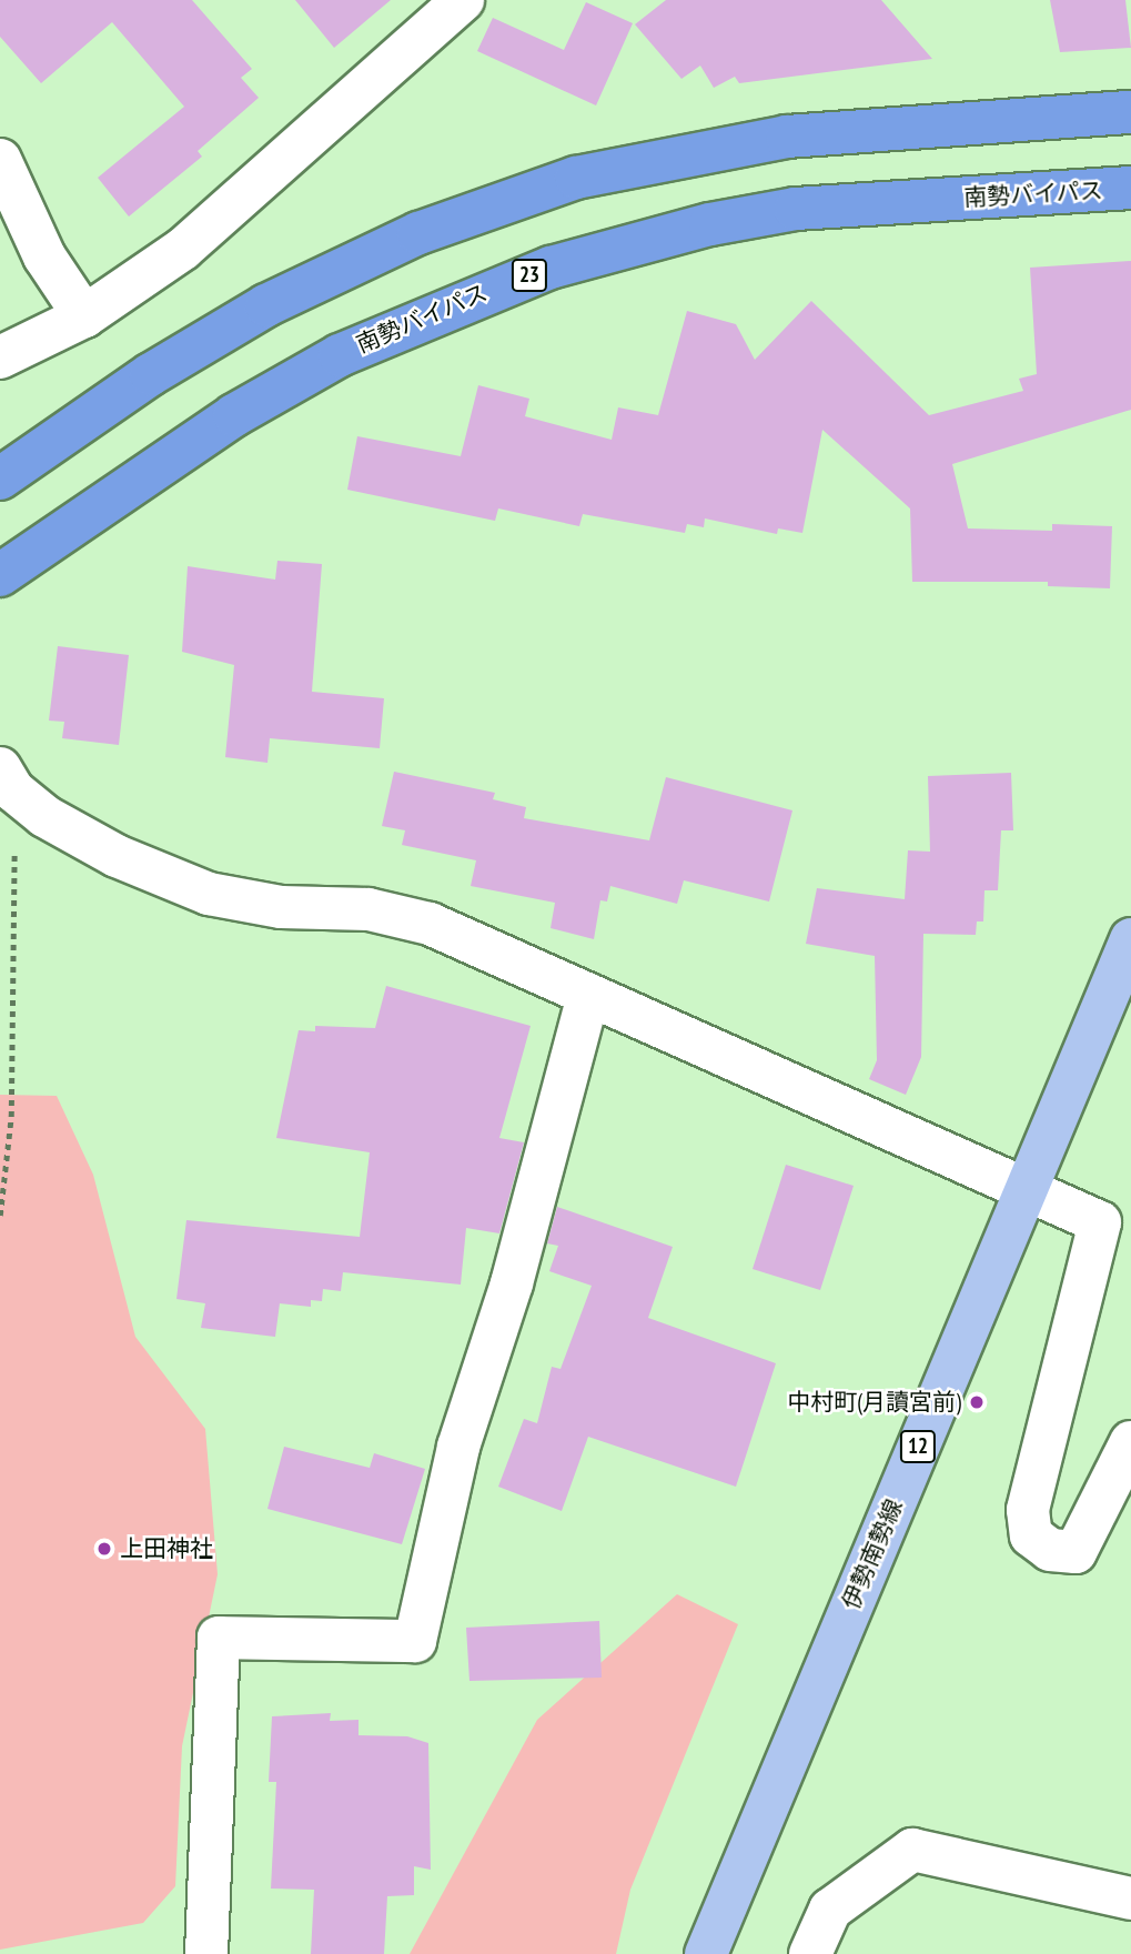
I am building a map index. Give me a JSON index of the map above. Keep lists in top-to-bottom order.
{
  "streets": {
    "highway": ["南勢バイパス", "23"],
    "main road": ["12", "伊勢南勢線"]
  },
  "places": ["中村町(月讀宮前)", "上田神社"]
}
